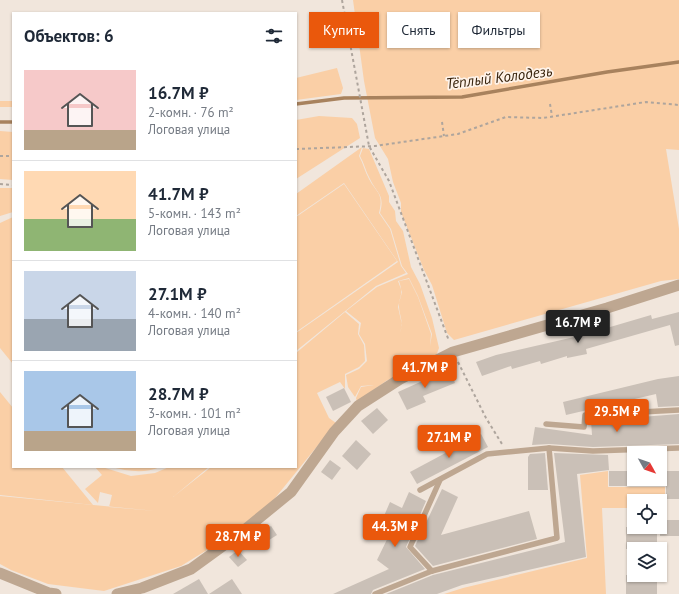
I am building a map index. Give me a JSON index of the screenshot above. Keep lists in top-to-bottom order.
{
  "water": ["Тёплый Колодезь"],
  "north": "bottom right",
  "page": {
    "chip": ["Купить", "Снять", "Фильтры"],
    "heading": "Объектов: 6",
    "list": [
      {
        "name": "16.7M ₽",
        "note": "2-комн. · 76 m² · Логовая улица"
      },
      {
        "name": "41.7M ₽",
        "note": "5-комн. · 143 m² · Логовая улица"
      },
      {
        "name": "27.1M ₽",
        "note": "4-комн. · 140 m² · Логовая улица"
      },
      {
        "name": "28.7M ₽",
        "note": "3-комн. · 101 m² · Логовая улица"
      }
    ],
    "price": [
      "16.7M ₽",
      "41.7M ₽",
      "29.5M ₽",
      "27.1M ₽",
      "44.3M ₽",
      "28.7M ₽"
    ]
  }
}
